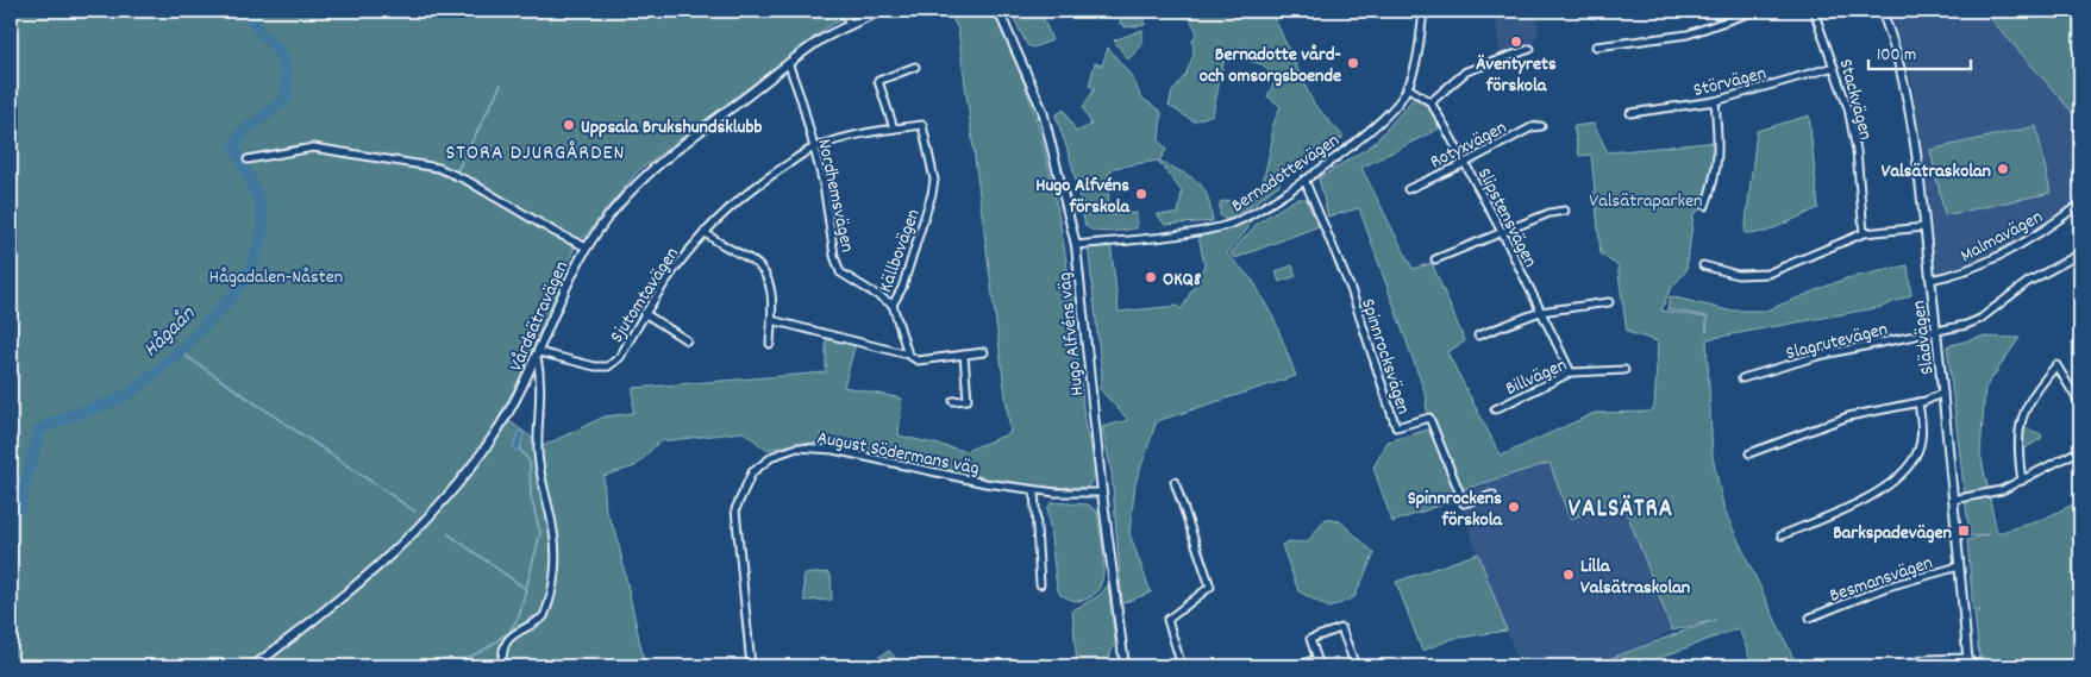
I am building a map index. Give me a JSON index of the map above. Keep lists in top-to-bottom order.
{
  "streets": {
    "street": [
      "Störvägen",
      "Stackvägen",
      "Rotyxvägen",
      "Bernadottevägen",
      "Nordhemsvägen",
      "Slipstensvägen",
      "Malmavägen",
      "Källbovägen",
      "Sjutomtavägen",
      "Vårdsätravägen",
      "Hugo Alfvéns väg",
      "Slädvägen",
      "Slagrutevägen",
      "Spinnrocksvägen",
      "Billvägen",
      "August Södermans väg",
      "Besmansvägen"
    ]
  },
  "crossings": [
    ["Störvägen", "Stackvägen"],
    ["Rotyxvägen", "Slipstensvägen"],
    ["Bernadottevägen", "Slipstensvägen"],
    ["Bernadottevägen", "Hugo Alfvéns väg"],
    ["Bernadottevägen", "Spinnrocksvägen"],
    ["Nordhemsvägen", "Källbovägen"],
    ["Nordhemsvägen", "Sjutomtavägen"],
    ["Nordhemsvägen", "Vårdsätravägen"],
    ["Slipstensvägen", "Billvägen"],
    ["Malmavägen", "Slädvägen"],
    ["Källbovägen", "Sjutomtavägen"],
    ["Sjutomtavägen", "Vårdsätravägen"],
    ["Hugo Alfvéns väg", "August Södermans väg"],
    ["Slädvägen", "Slagrutevägen"],
    ["Slädvägen", "Besmansvägen"]
  ],
  "districts": ["STORA DJURGÅRDEN", "VALSÄTRA"],
  "water": ["Hågaån"],
  "parks": ["Valsätraparken", "Hågadalen-Nåsten"],
  "places": {
    "other": [
      "Äventyrets förskola",
      "Bernadotte vård- och omsorgsboende",
      "Uppsala Brukshundsklubb",
      "Valsätraskolan",
      "Hugo Alfvéns förskola",
      "OKQ8",
      "Spinnrockens förskola",
      "Lilla Valsätraskolan"
    ],
    "transit": ["Barkspadevägen"]
  },
  "scale_bar": "100 m"
}
